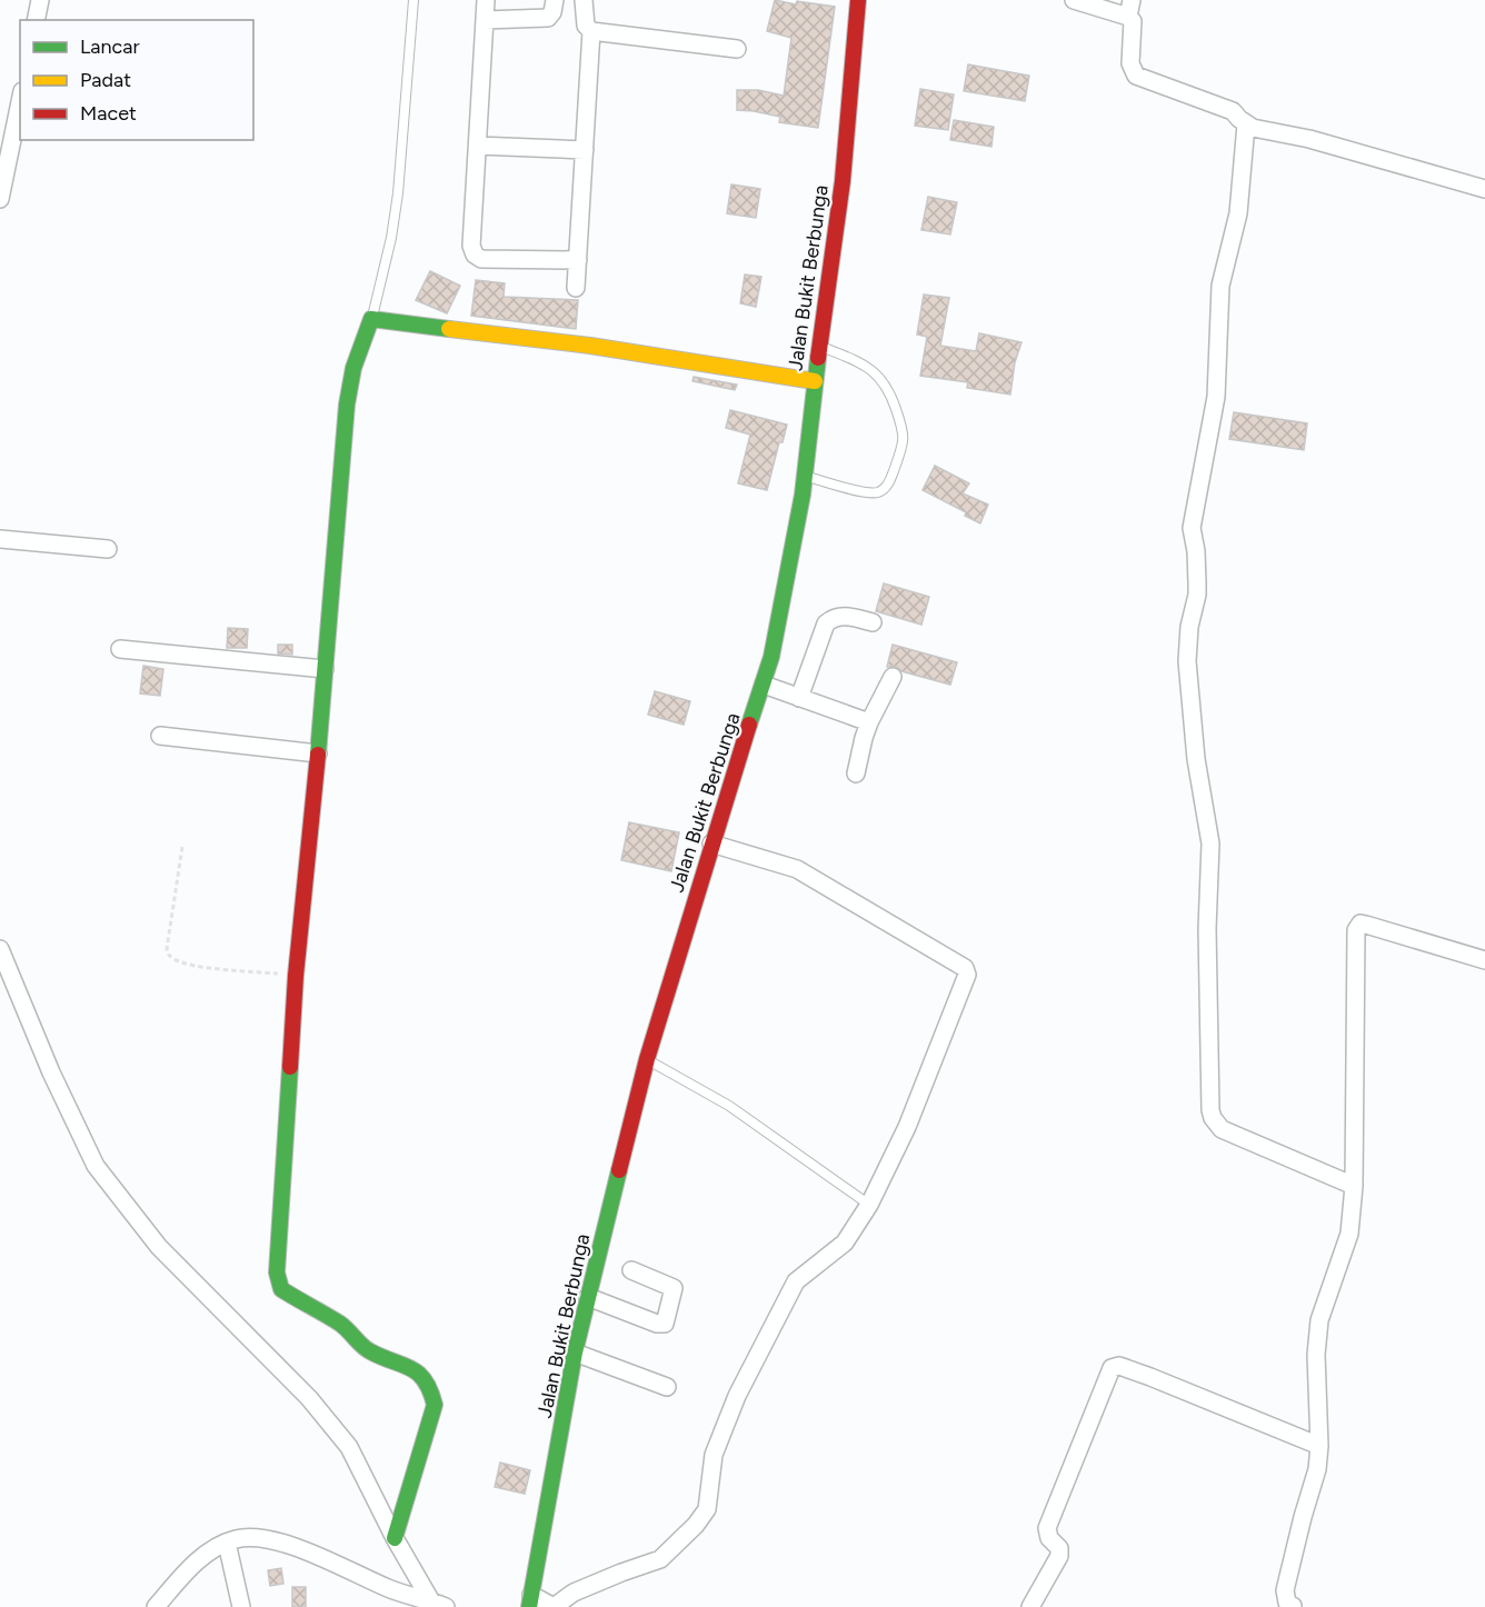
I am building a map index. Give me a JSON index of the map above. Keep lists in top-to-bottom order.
{
  "streets": {
    "street": ["Jalan Bukit Berbunga"]
  },
  "legend": ["Lancar", "Padat", "Macet"]
}
